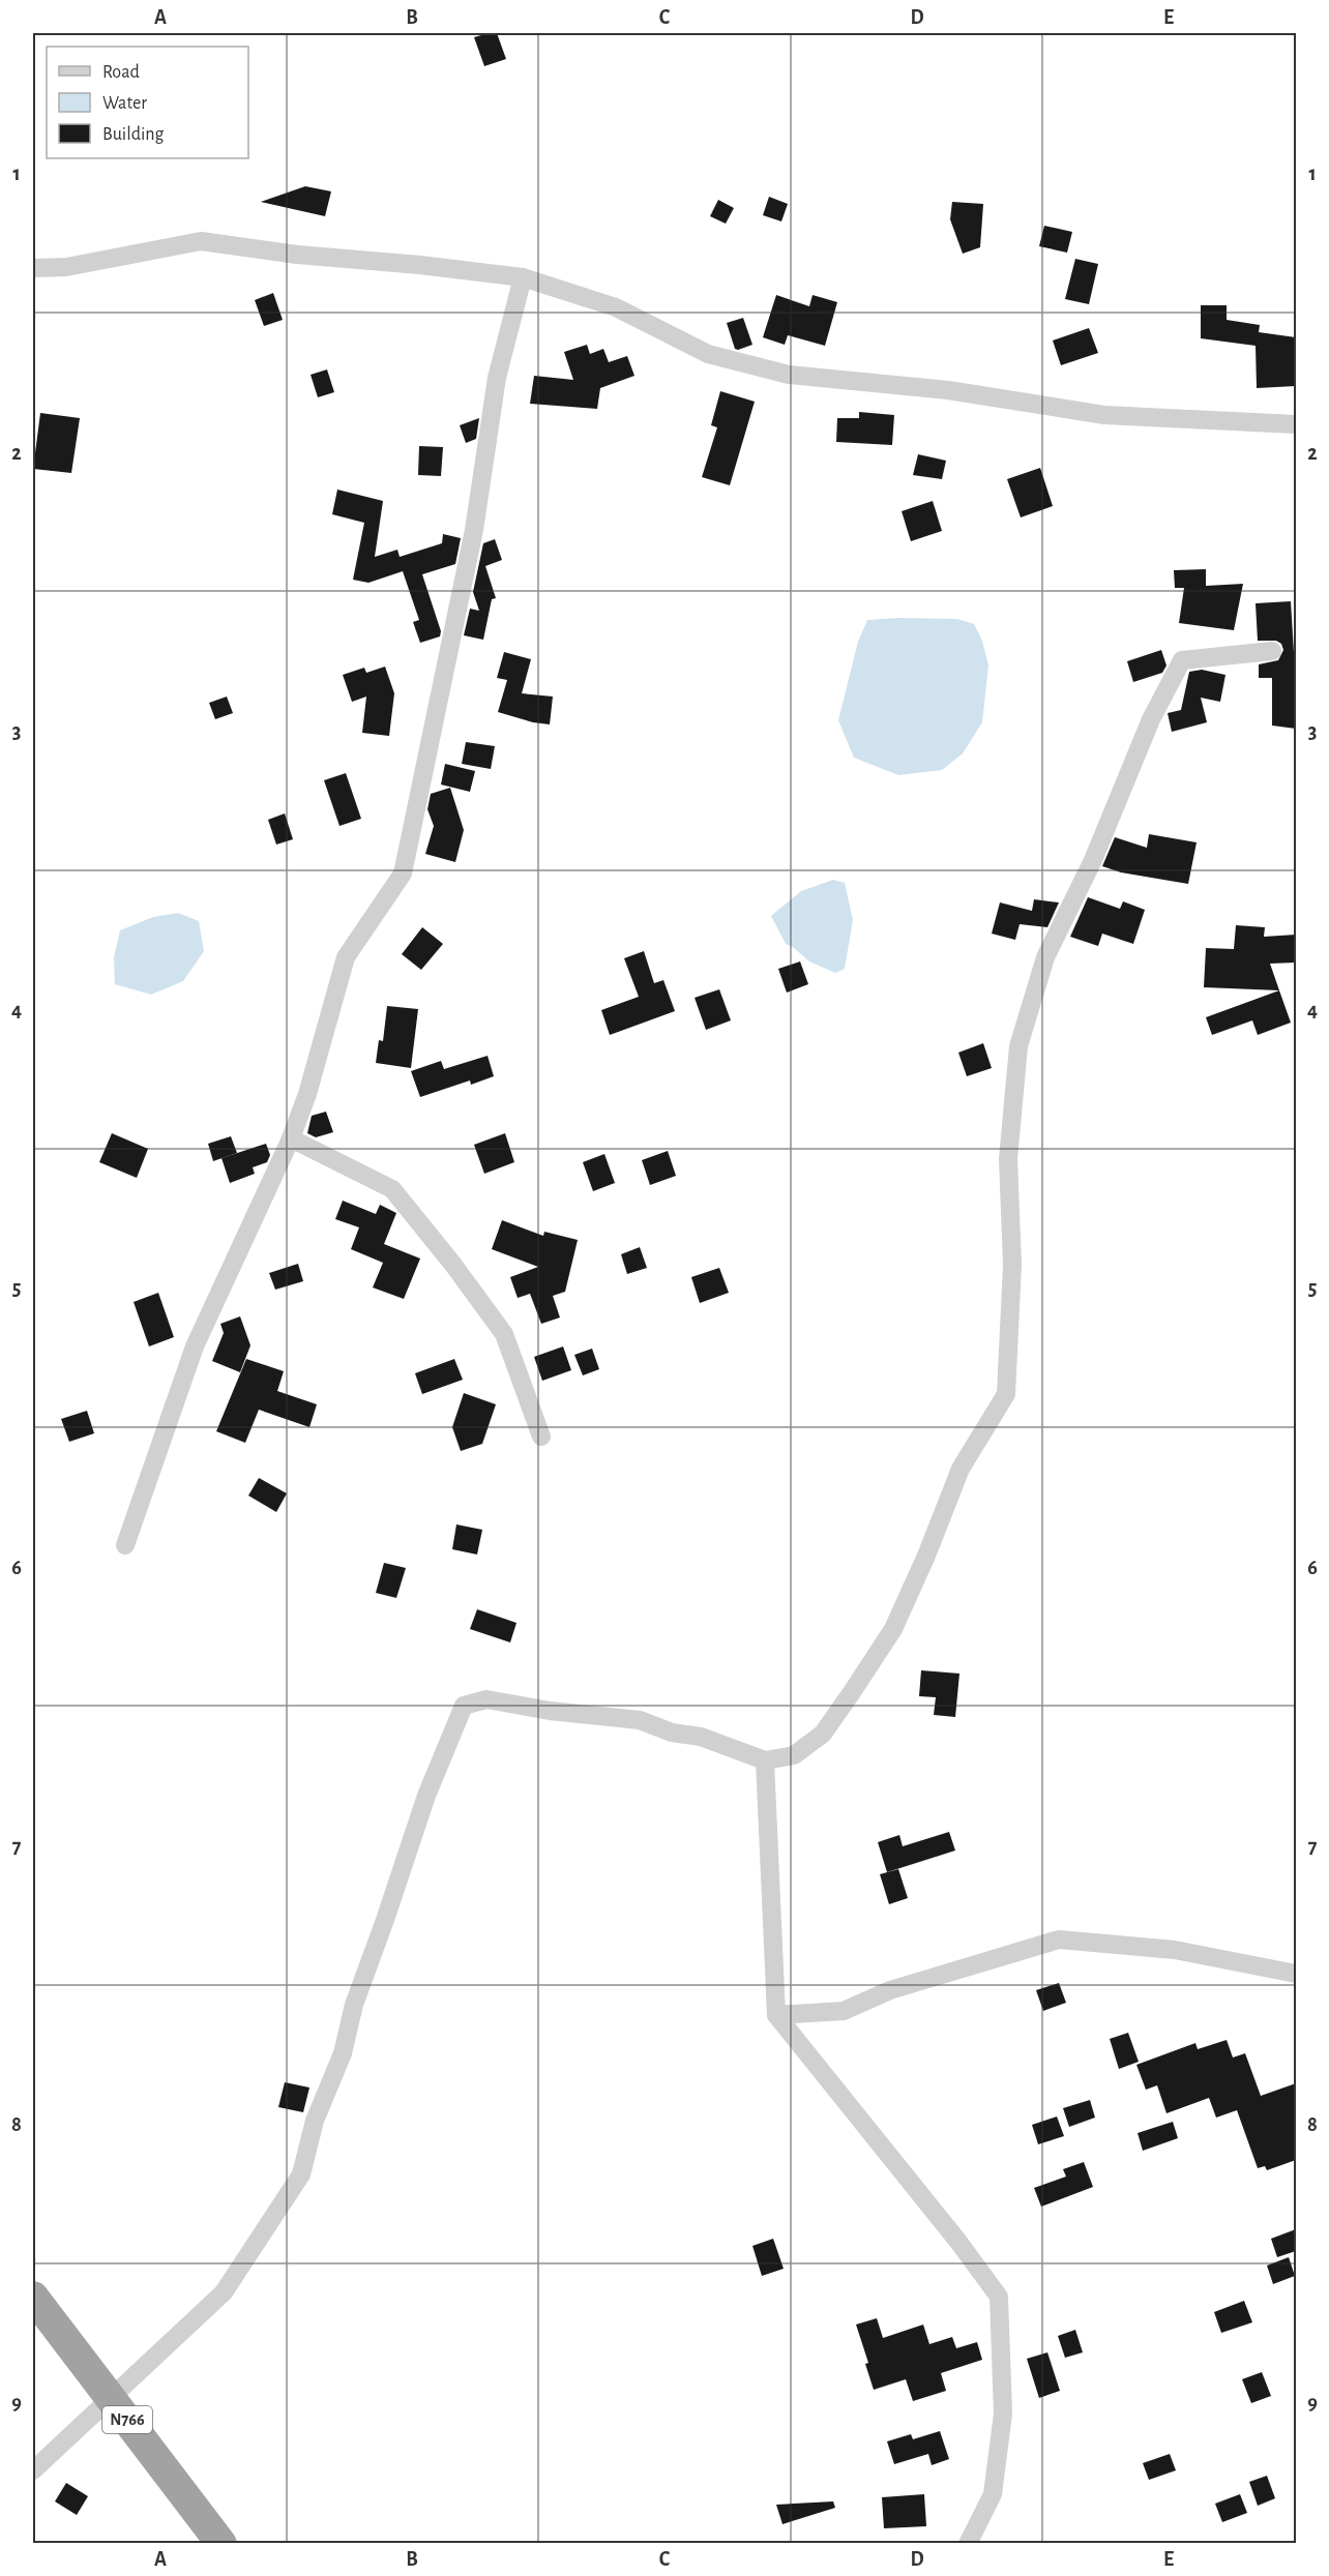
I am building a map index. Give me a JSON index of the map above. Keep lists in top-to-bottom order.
{
  "streets": {
    "highway": ["N766"]
  },
  "legend": ["Road", "Water", "Building"],
  "grid": {
    "columns": [
      "A",
      "B",
      "C",
      "D",
      "E"
    ],
    "rows": [
      "1",
      "2",
      "3",
      "4",
      "5",
      "6",
      "7",
      "8",
      "9"
    ]
  }
}
